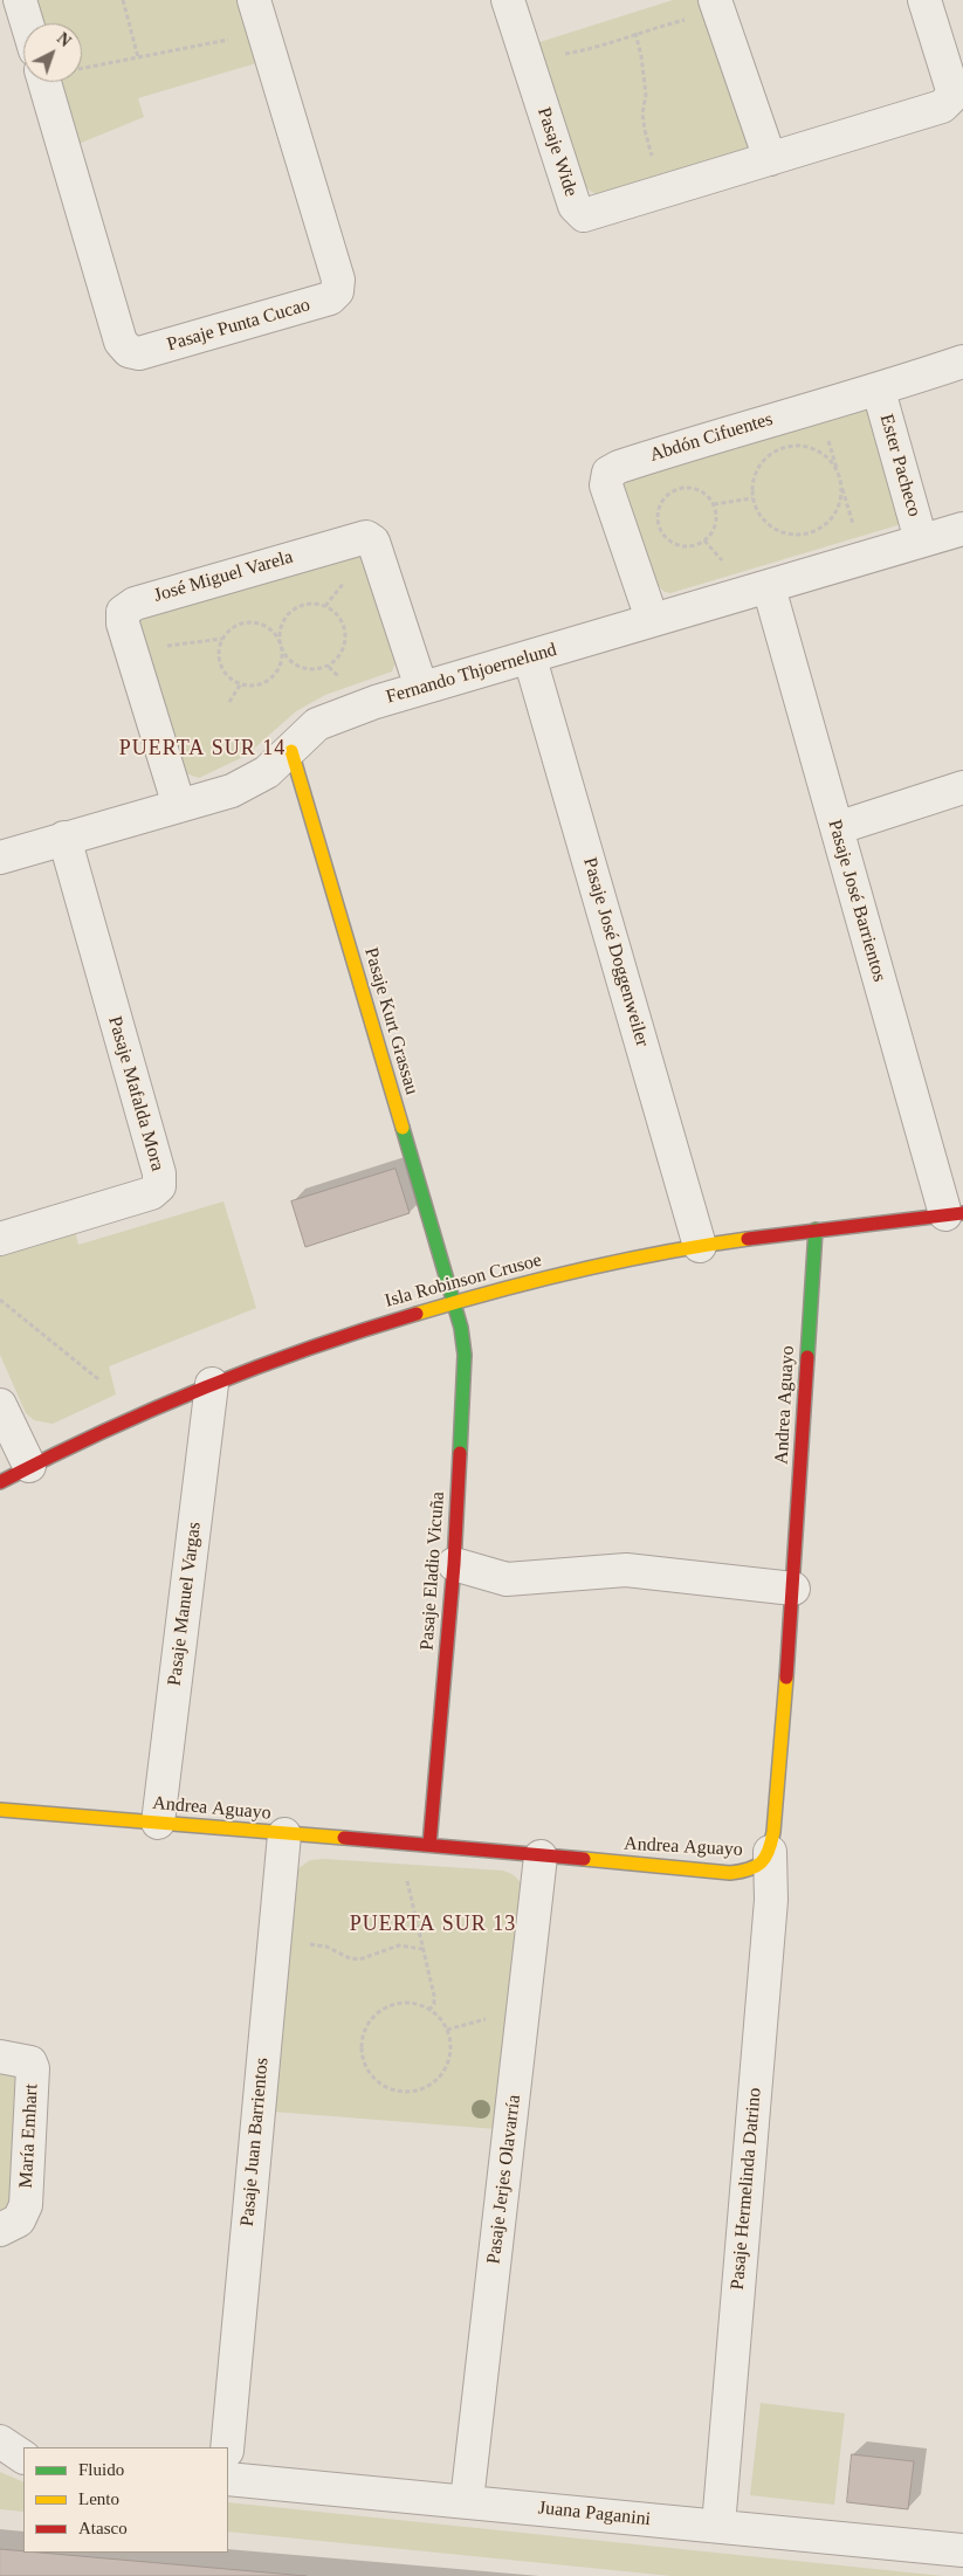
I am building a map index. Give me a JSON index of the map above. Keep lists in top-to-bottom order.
{
  "streets": {
    "street": [
      "Pasaje Wide",
      "Pasaje Punta Cucao",
      "Abdón Cifuentes",
      "Ester Pacheco",
      "José Miguel Varela",
      "Fernando Thjoernelund",
      "Pasaje José Barrientos",
      "Pasaje José Doggenweiler",
      "Pasaje Kurt Grassau",
      "Pasaje Mafalda Mora",
      "Isla Robinson Crusoe",
      "Andrea Aguayo",
      "Pasaje Eladio Vicuña",
      "Pasaje Manuel Vargas",
      "María Emhart",
      "Pasaje Juan Barrientos",
      "Pasaje Jerjes Olavarría",
      "Pasaje Hermelinda Datrino",
      "Juana Paganini"
    ]
  },
  "crossings": [
    ["Abdón Cifuentes", "Ester Pacheco"],
    ["Abdón Cifuentes", "Fernando Thjoernelund"],
    ["Ester Pacheco", "Fernando Thjoernelund"],
    ["José Miguel Varela", "Fernando Thjoernelund"],
    ["Fernando Thjoernelund", "Pasaje José Barrientos"],
    ["Fernando Thjoernelund", "Pasaje José Doggenweiler"],
    ["Fernando Thjoernelund", "Pasaje Kurt Grassau"],
    ["Fernando Thjoernelund", "Pasaje Mafalda Mora"],
    ["Pasaje José Barrientos", "Isla Robinson Crusoe"],
    ["Pasaje José Doggenweiler", "Isla Robinson Crusoe"],
    ["Pasaje Kurt Grassau", "Isla Robinson Crusoe"],
    ["Pasaje Kurt Grassau", "Pasaje Eladio Vicuña"],
    ["Isla Robinson Crusoe", "Andrea Aguayo"],
    ["Isla Robinson Crusoe", "Pasaje Eladio Vicuña"],
    ["Isla Robinson Crusoe", "Pasaje Manuel Vargas"],
    ["Andrea Aguayo", "Pasaje Eladio Vicuña"],
    ["Andrea Aguayo", "Pasaje Manuel Vargas"],
    ["Andrea Aguayo", "Pasaje Juan Barrientos"],
    ["Andrea Aguayo", "Pasaje Jerjes Olavarría"],
    ["Andrea Aguayo", "Pasaje Hermelinda Datrino"],
    ["Pasaje Jerjes Olavarría", "Juana Paganini"],
    ["Pasaje Hermelinda Datrino", "Juana Paganini"]
  ],
  "districts": ["PUERTA SUR 14", "PUERTA SUR 13"],
  "legend": ["Fluido", "Lento", "Atasco"],
  "north": "top right"
}
